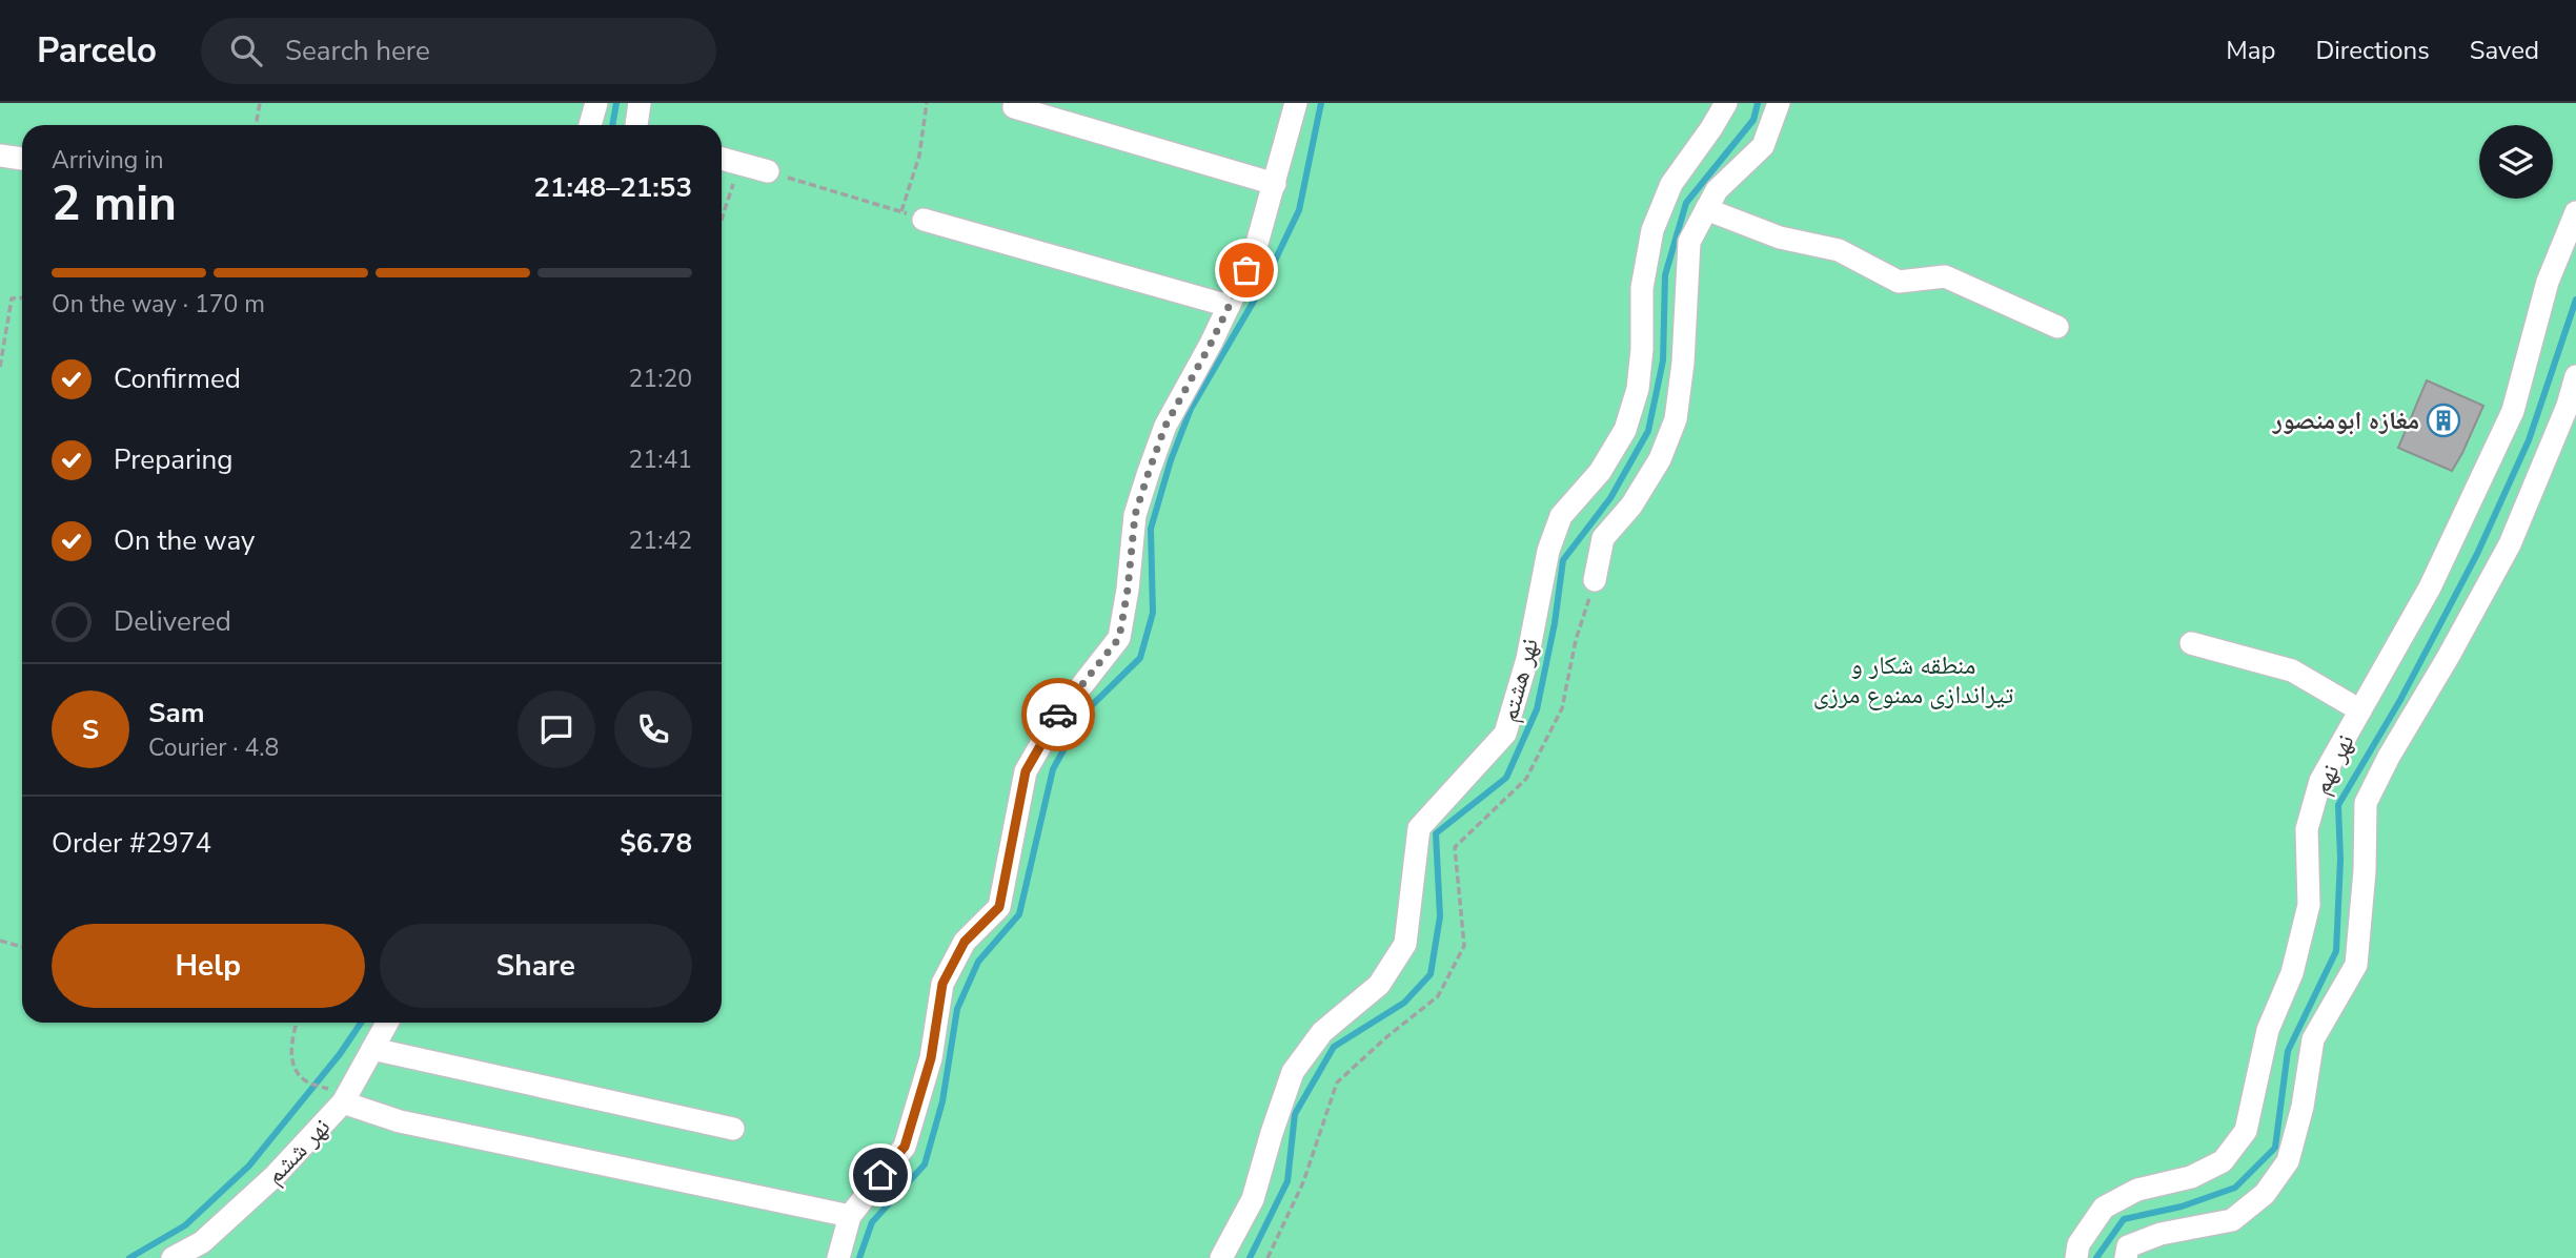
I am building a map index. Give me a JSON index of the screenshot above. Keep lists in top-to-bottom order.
{
  "streets": {
    "street": ["نهر هشتم", "نهر نهم", "نهر ششم"]
  },
  "parks": ["منطقه شکار و تیراندازی ممنوع مرزی"],
  "places": {
    "building": ["مغازه ابومنصور"]
  },
  "page": {
    "header": "Parcelo",
    "search": "Search here",
    "nav": ["Map", "Directions", "Saved"],
    "heading": ["2 min", "Arriving in", "21:48–21:53"],
    "panel": [
      "Sam",
      "Courier · 4.8",
      "Order #2974",
      "$6.78"
    ],
    "bar": "On the way · 170 m",
    "list": [
      ["Confirmed", "21:20"],
      ["Preparing", "21:41"],
      ["On the way", "21:42"],
      "Delivered"
    ],
    "round": "S",
    "buttons": ["Help", "Share"]
  }
}
